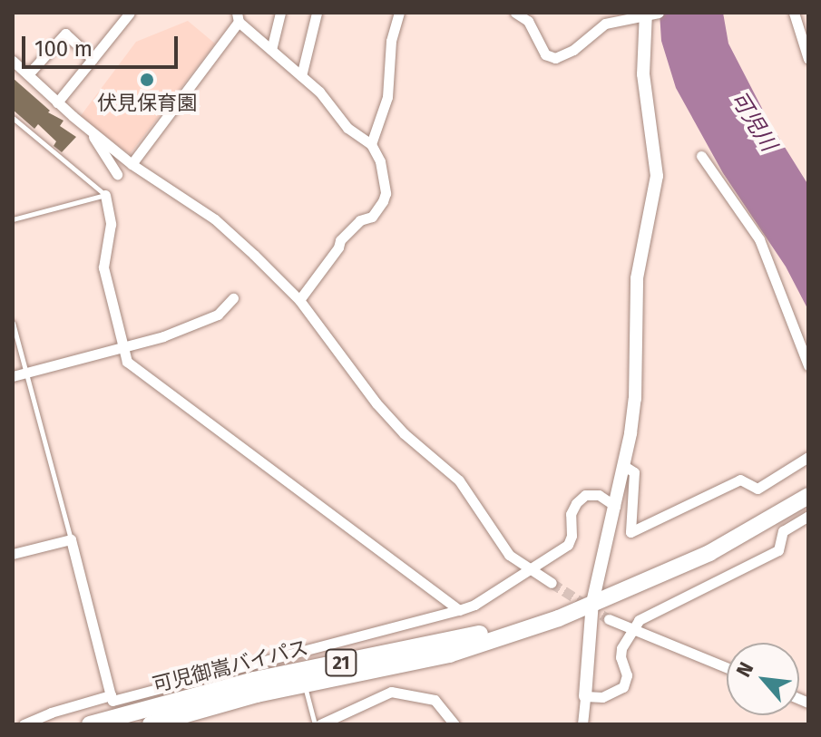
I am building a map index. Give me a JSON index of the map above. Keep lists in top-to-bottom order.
{
  "streets": {
    "highway": ["21", "可児御嵩バイパス"]
  },
  "water": ["可児川"],
  "places": ["伏見保育園"],
  "scale_bar": "100 m",
  "north": "top left"
}
